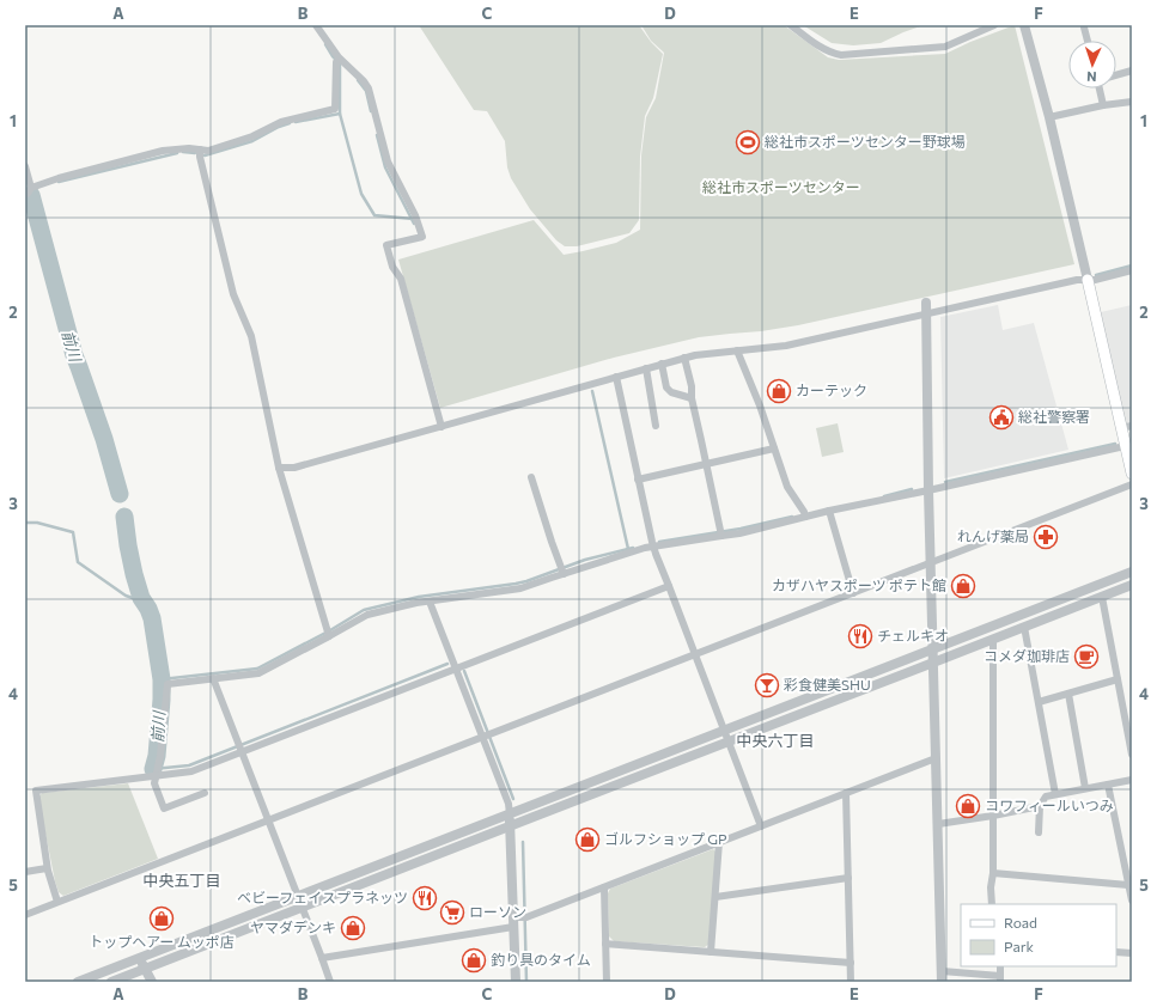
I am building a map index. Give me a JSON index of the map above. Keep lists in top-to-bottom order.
{
  "districts": ["中央六丁目", "中央五丁目"],
  "water": ["前川"],
  "parks": ["総社市スポーツセンター"],
  "places": {
    "sports": ["総社市スポーツセンター野球場"],
    "shop": [
      "カーテック",
      "カザハヤスポーツ ポテト館",
      "コワフィールいつみ",
      "ゴルフショップ GP",
      "トップヘアー ムッポ店",
      "ヤマダデンキ",
      "釣り具のタイム"
    ],
    "public building": ["総社警察署"],
    "pharmacy": ["れんげ薬局"],
    "restaurant": ["チェルキオ", "ベビーフェイスプラネッツ"],
    "cafe": ["コメダ珈琲店"],
    "bar": ["彩食健美SHU"],
    "supermarket": ["ローソン"]
  },
  "legend": ["Road", "Park"],
  "north": "bottom",
  "grid": {
    "columns": [
      "A",
      "B",
      "C",
      "D",
      "E",
      "F"
    ],
    "rows": [
      "1",
      "2",
      "3",
      "4",
      "5"
    ]
  }
}
